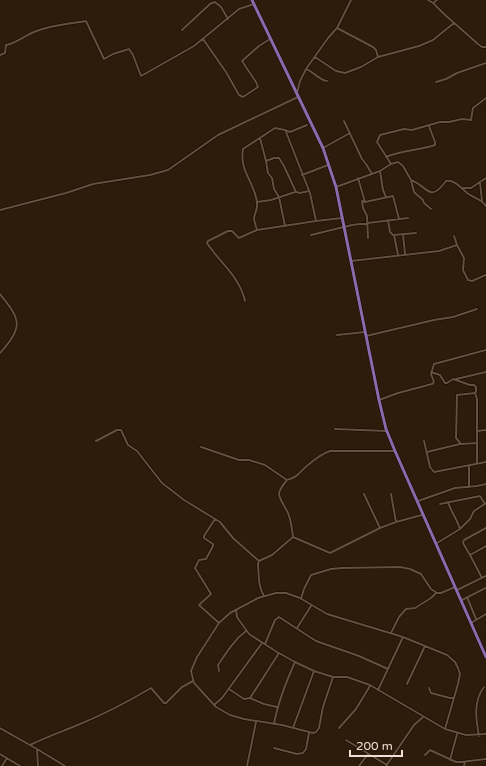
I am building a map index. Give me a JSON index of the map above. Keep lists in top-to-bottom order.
{
  "scale_bar": "200 m"
}
